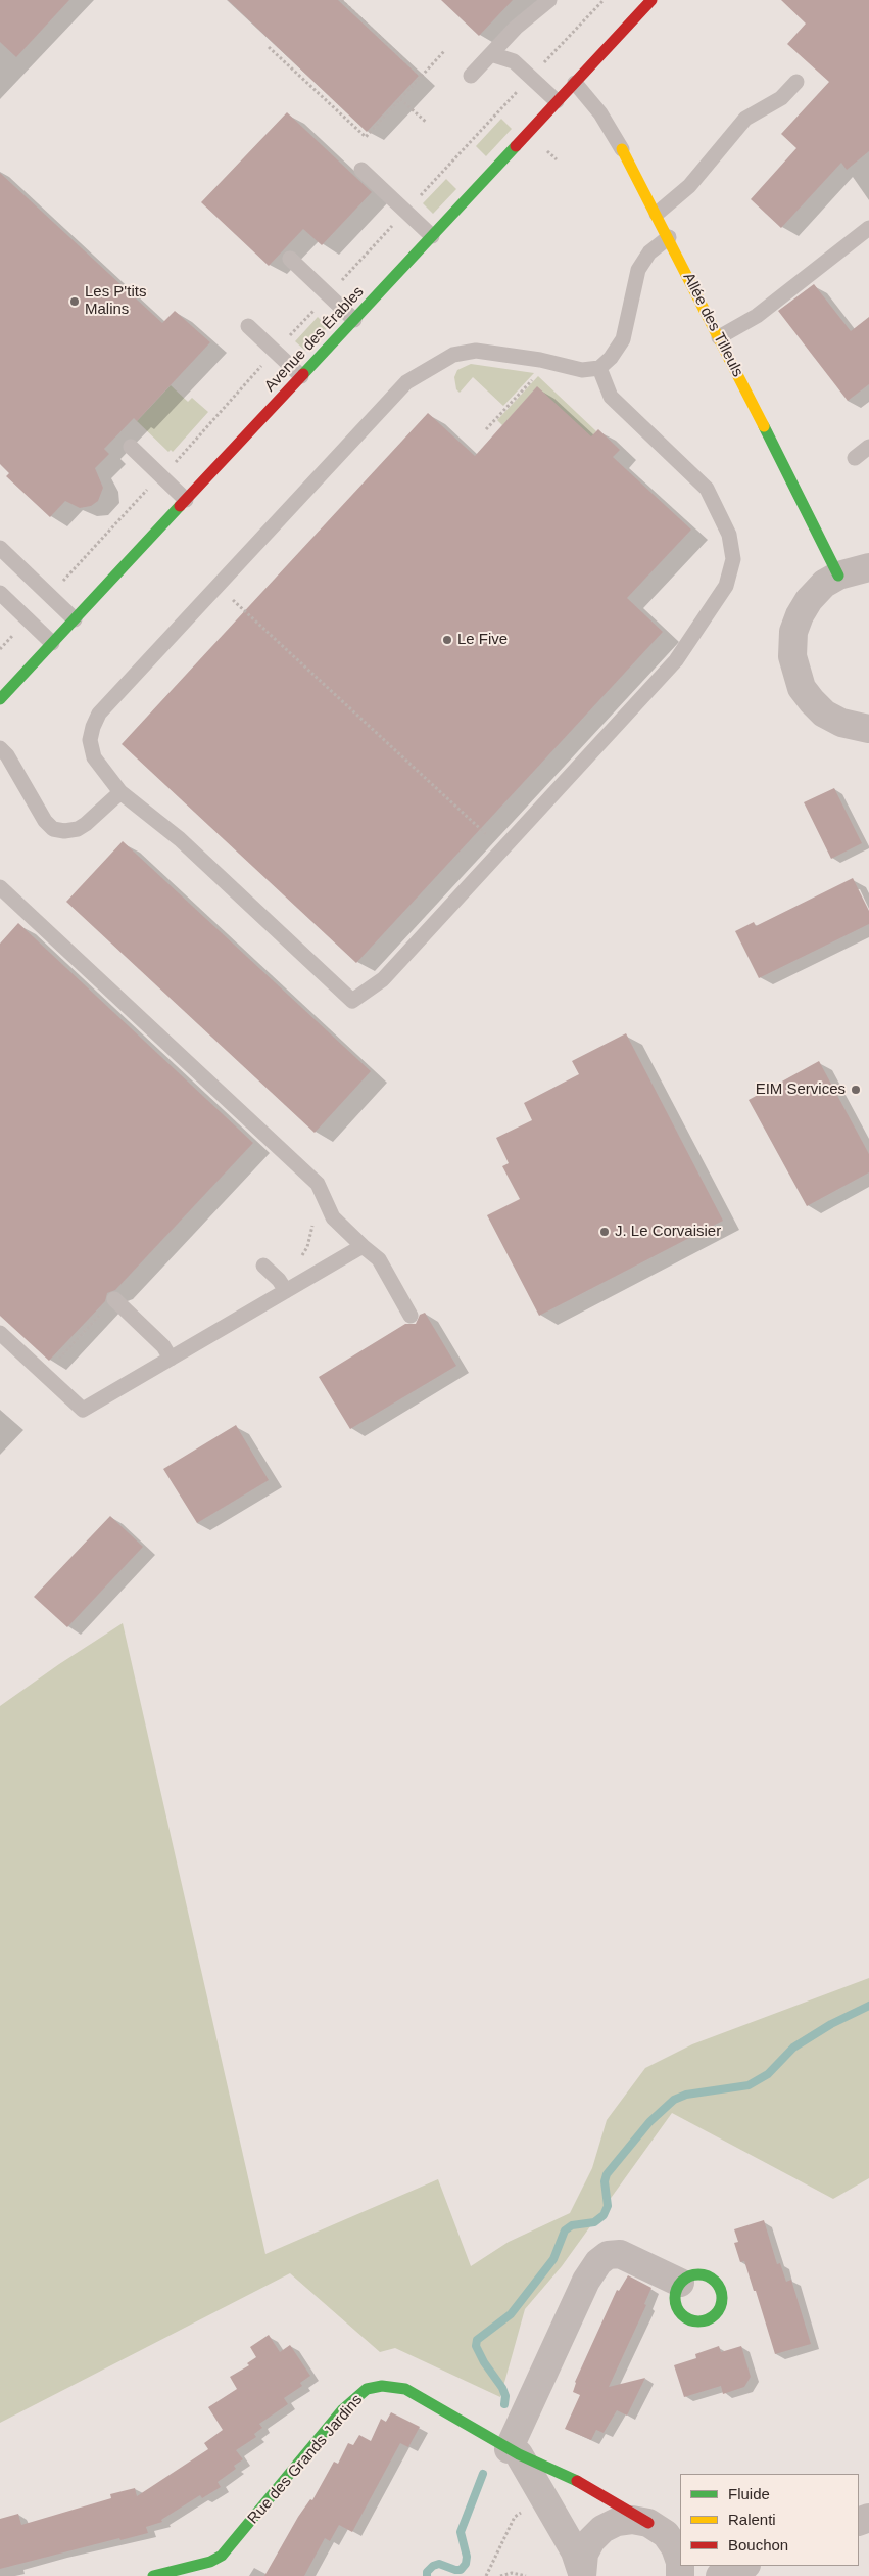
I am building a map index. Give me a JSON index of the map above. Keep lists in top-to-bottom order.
{
  "streets": {
    "street": ["Allée des Tilleuls", "Avenue des Érables", "Rue des Grands Jardins"]
  },
  "crossings": [
    ["Allée des Tilleuls", "Avenue des Érables"]
  ],
  "places": [
    "Les P'tits Malins",
    "Le Five",
    "EIM Services",
    "J. Le Corvaisier"
  ],
  "legend": ["Fluide", "Ralenti", "Bouchon"]
}
